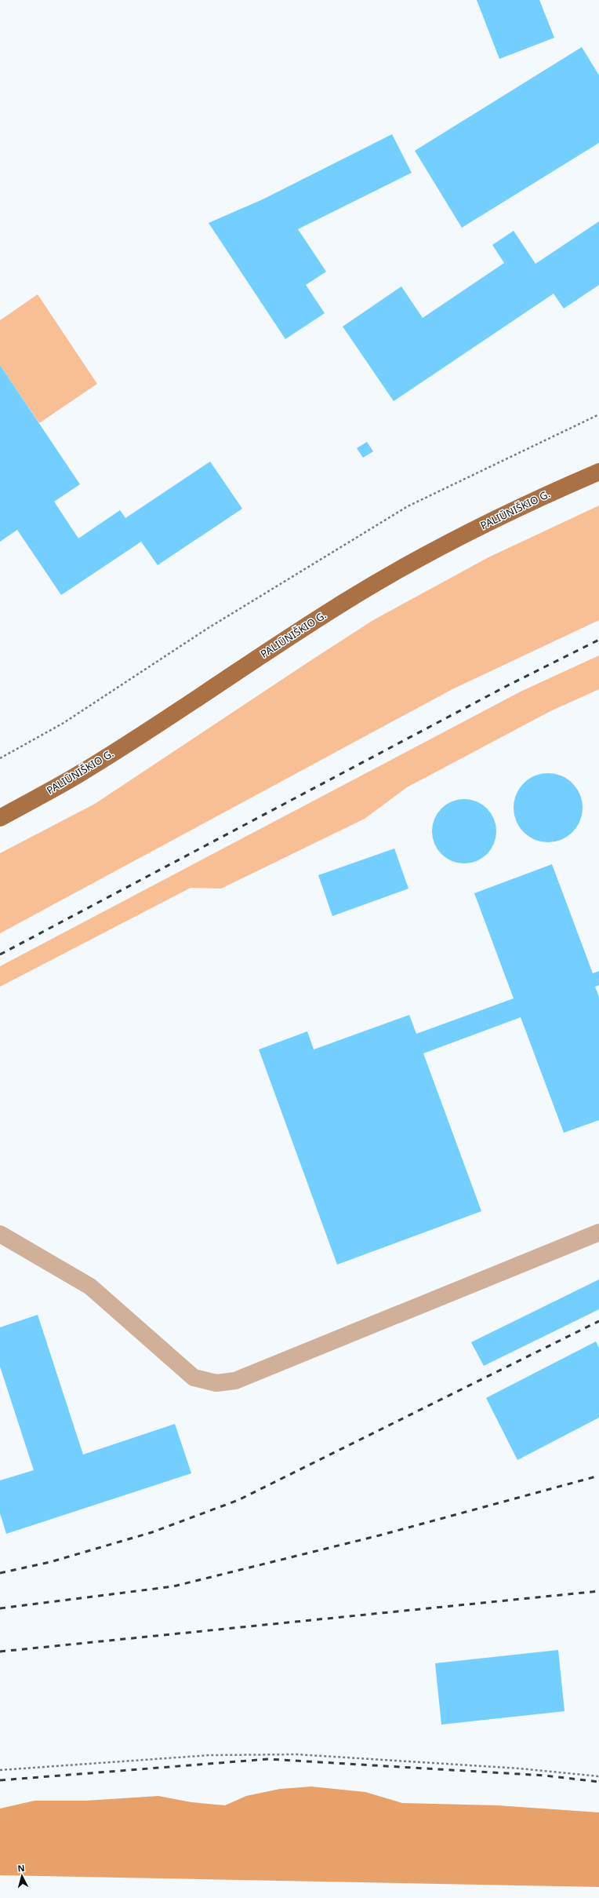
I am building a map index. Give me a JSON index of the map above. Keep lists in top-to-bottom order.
{
  "streets": {
    "main road": ["PALIŪNIŠKIO G."]
  },
  "north": "top"
}
